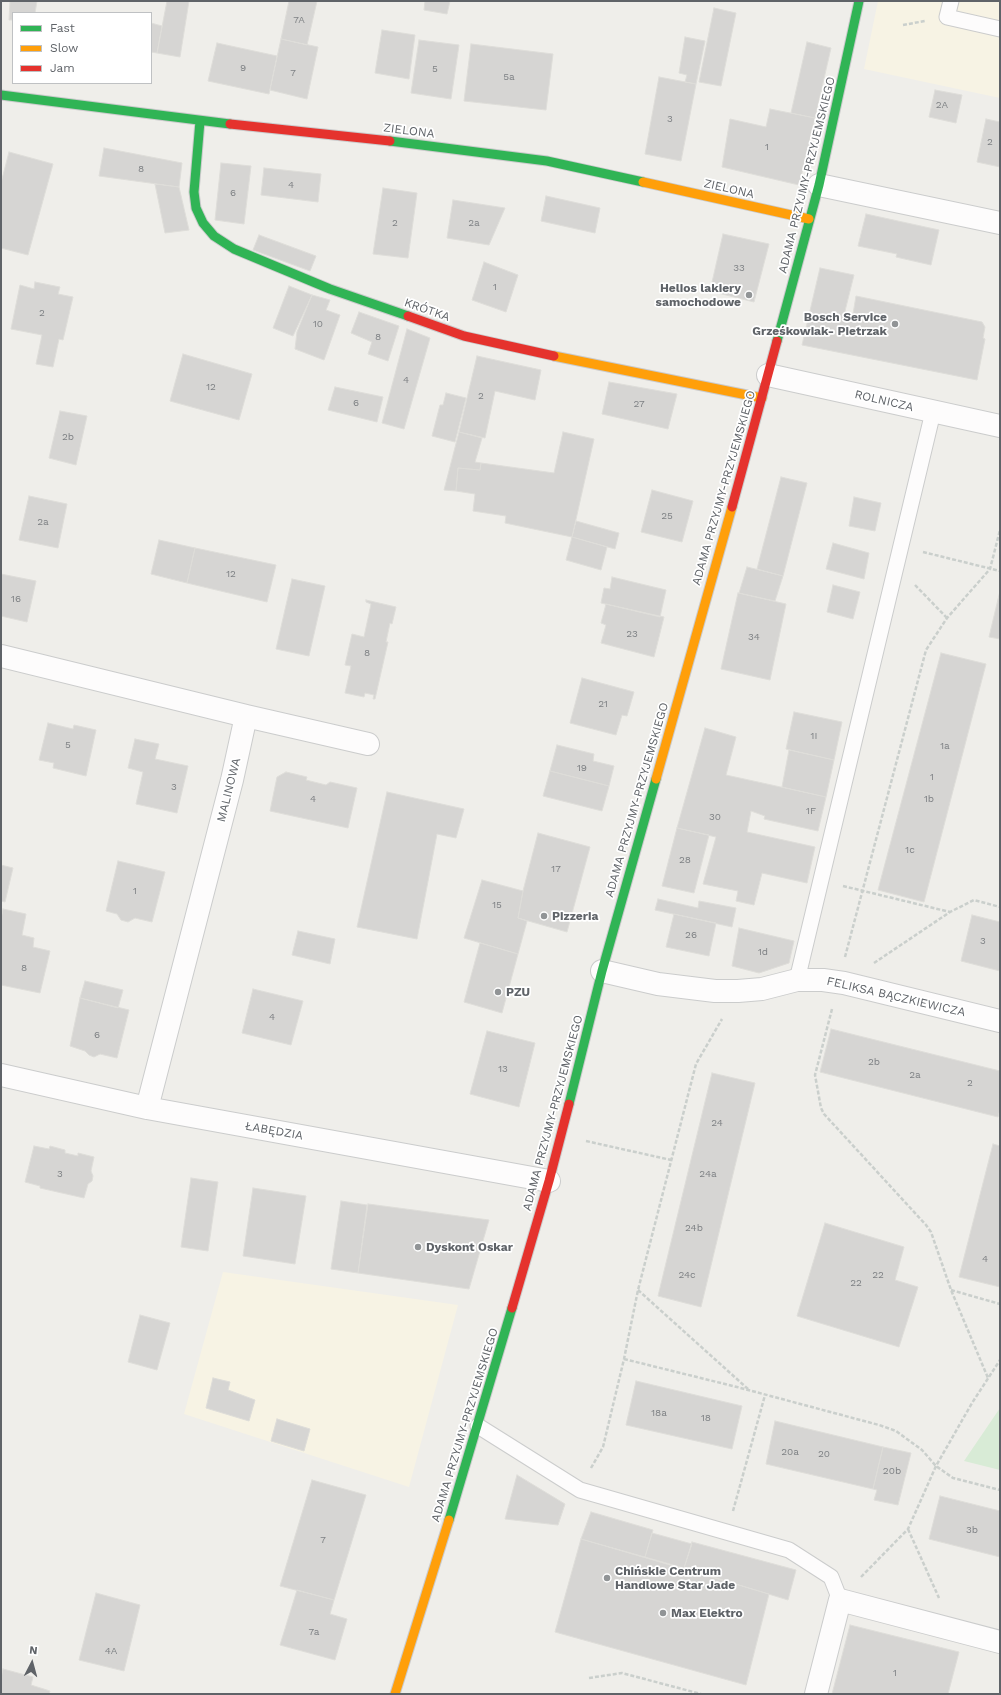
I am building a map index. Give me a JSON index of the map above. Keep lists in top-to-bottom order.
{
  "streets": {
    "street": [
      "ZIELONA",
      "ADAMA PRZYJMY-PRZYJEMSKIEGO",
      "KRÓTKA",
      "ROLNICZA",
      "MALINOWA",
      "FELIKSA BĄCZKIEWICZA",
      "ŁABĘDZIA"
    ]
  },
  "crossings": [
    ["ZIELONA", "ADAMA PRZYJMY-PRZYJEMSKIEGO"],
    ["ZIELONA", "KRÓTKA"],
    ["ADAMA PRZYJMY-PRZYJEMSKIEGO", "KRÓTKA"],
    ["ADAMA PRZYJMY-PRZYJEMSKIEGO", "ROLNICZA"],
    ["ADAMA PRZYJMY-PRZYJEMSKIEGO", "FELIKSA BĄCZKIEWICZA"],
    ["ADAMA PRZYJMY-PRZYJEMSKIEGO", "ŁABĘDZIA"],
    ["MALINOWA", "ŁABĘDZIA"]
  ],
  "places": [
    "Helios lakiery samochodowe",
    "Bosch Service Grześkowiak- Pietrzak",
    "Pizzeria",
    "PZU",
    "Dyskont Oskar",
    "Chińskie Centrum Handlowe Star Jade",
    "Max Elektro"
  ],
  "house_numbers": [
    "7A",
    "9",
    "5",
    "7",
    "5a",
    "2A",
    "3",
    "2",
    "1",
    "8",
    "4",
    "6",
    "2",
    "2a",
    "33",
    "1",
    "2",
    "10",
    "8",
    "4",
    "12",
    "2",
    "6",
    "27",
    "2b",
    "25",
    "2a",
    "12",
    "16",
    "23",
    "34",
    "8",
    "21",
    "1I",
    "5",
    "1a",
    "19",
    "1",
    "3",
    "4",
    "1b",
    "1F",
    "30",
    "1c",
    "28",
    "17",
    "1",
    "15",
    "26",
    "3",
    "1d",
    "8",
    "4",
    "6",
    "2b",
    "13",
    "2a",
    "2",
    "24",
    "3",
    "24a",
    "24b",
    "4",
    "24c",
    "22",
    "22",
    "18a",
    "18",
    "20a",
    "20",
    "20b",
    "3b",
    "7",
    "7a",
    "4A",
    "1"
  ],
  "legend": ["Fast", "Slow", "Jam"],
  "north": "top"
}
